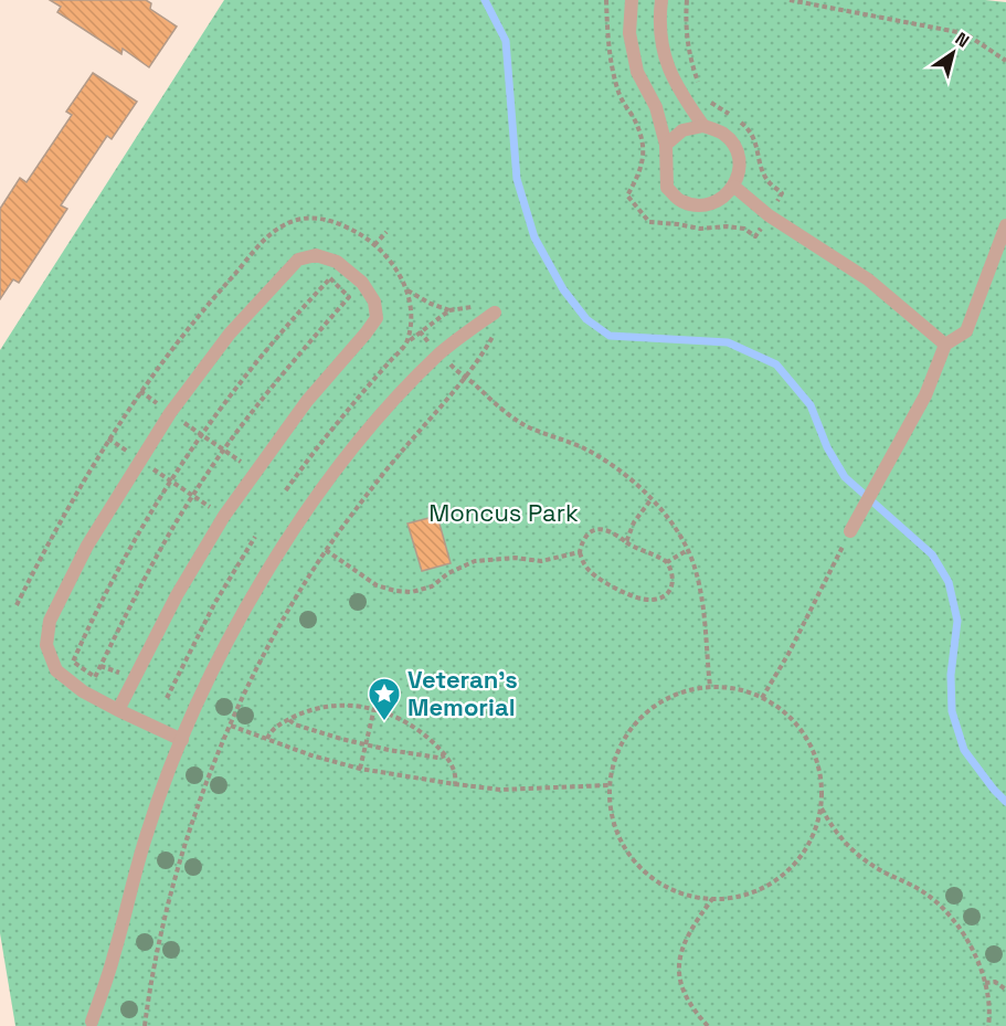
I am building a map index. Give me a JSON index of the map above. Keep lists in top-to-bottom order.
{
  "parks": ["Moncus Park"],
  "places": {
    "place": ["Veteran's Memorial"]
  },
  "north": "top right"
}
